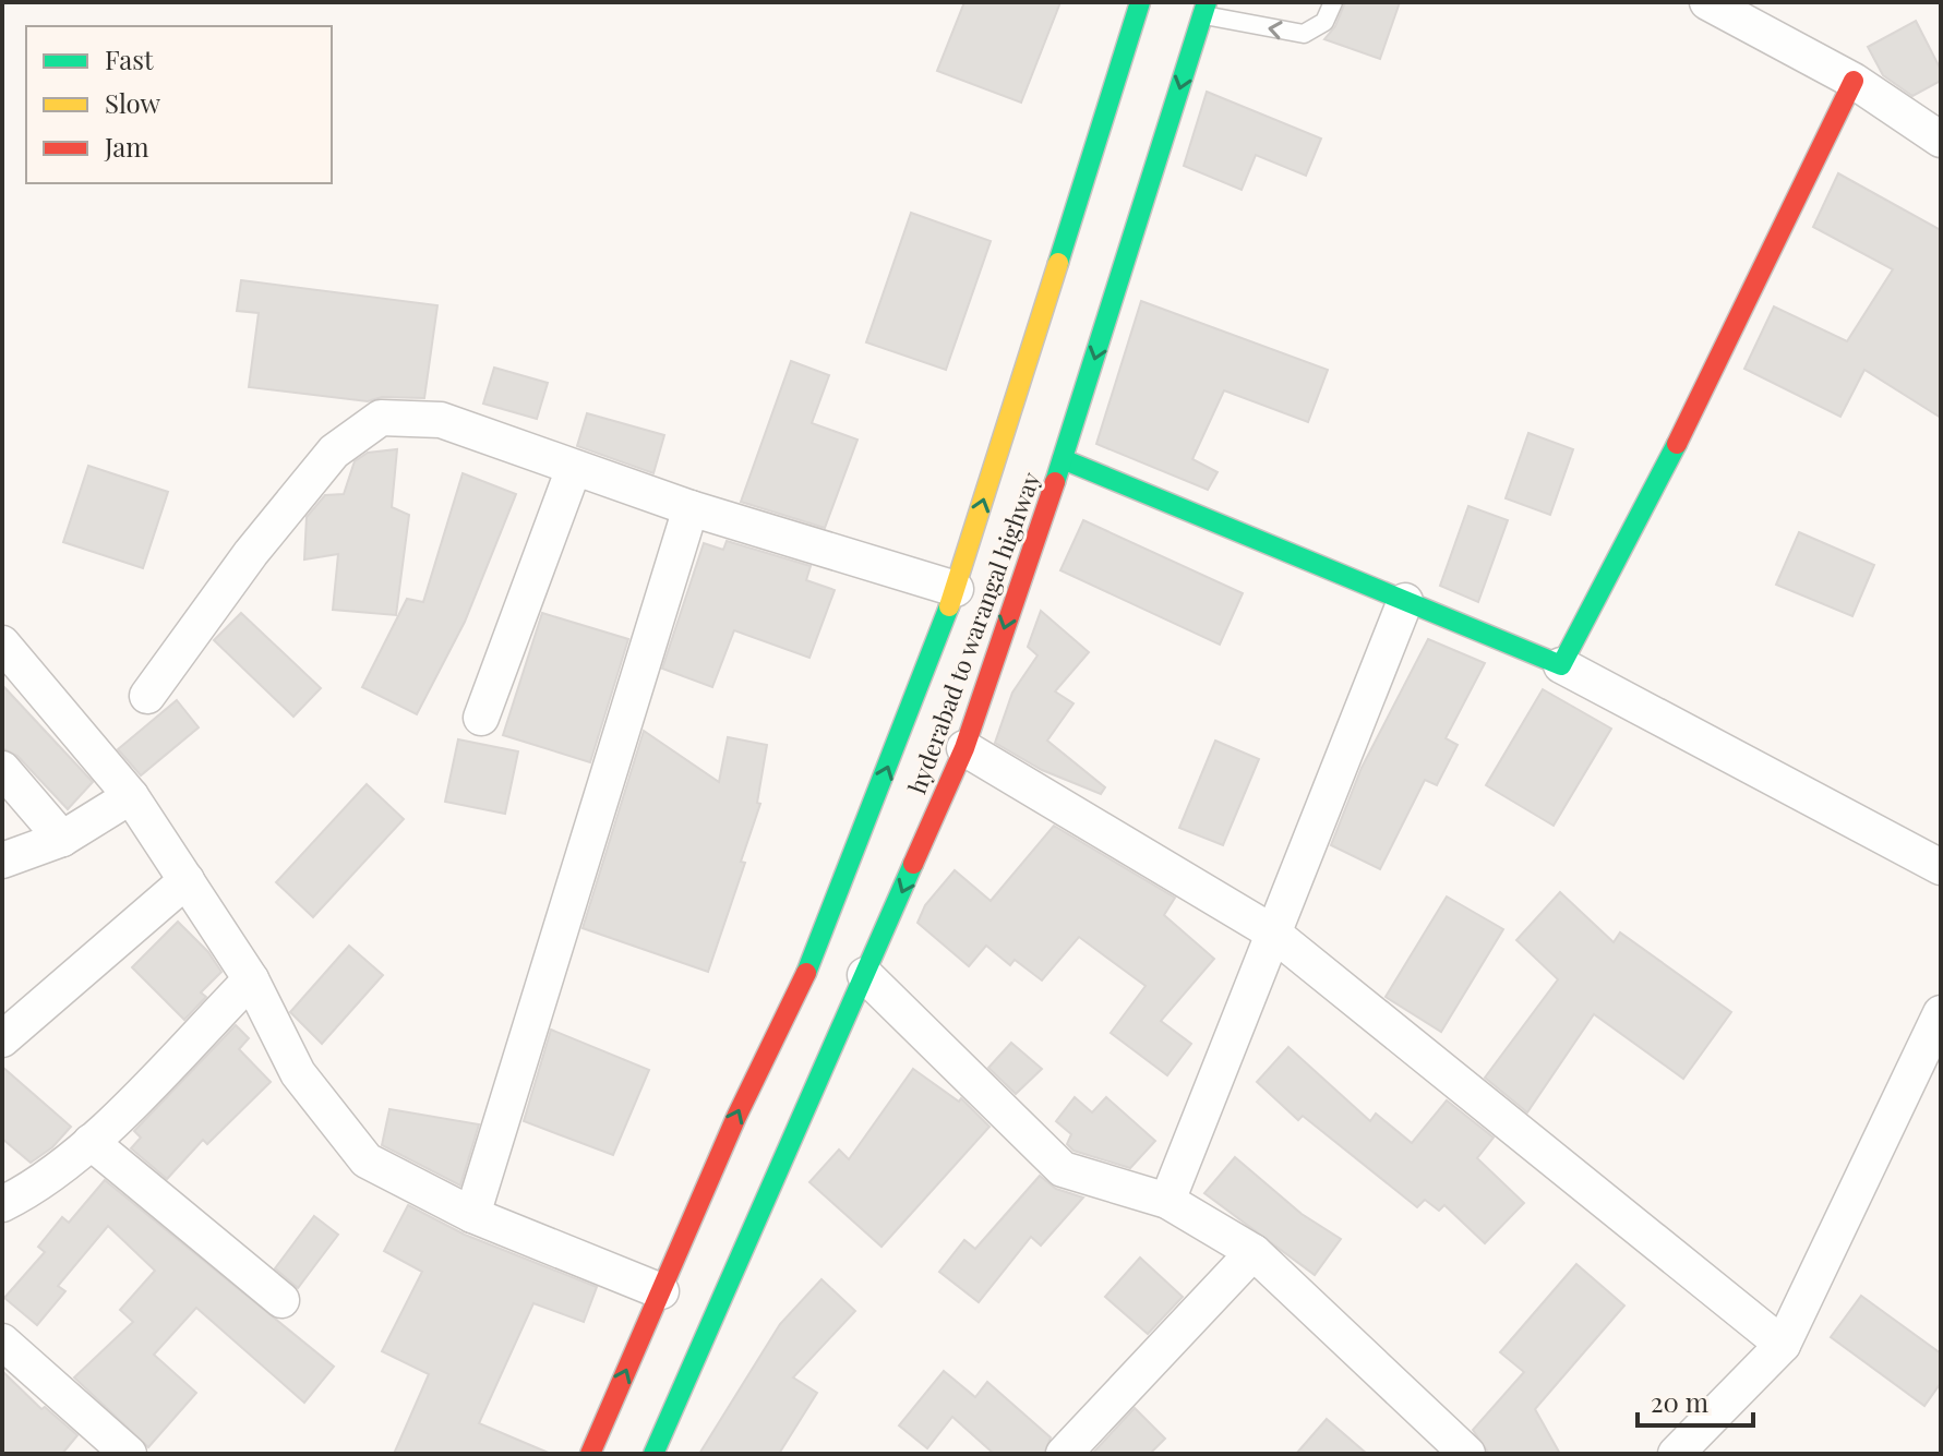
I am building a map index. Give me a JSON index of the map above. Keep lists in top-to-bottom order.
{
  "streets": {
    "main road": ["hyderabad to warangal highway"]
  },
  "legend": ["Fast", "Slow", "Jam"],
  "scale_bar": "20 m"
}
